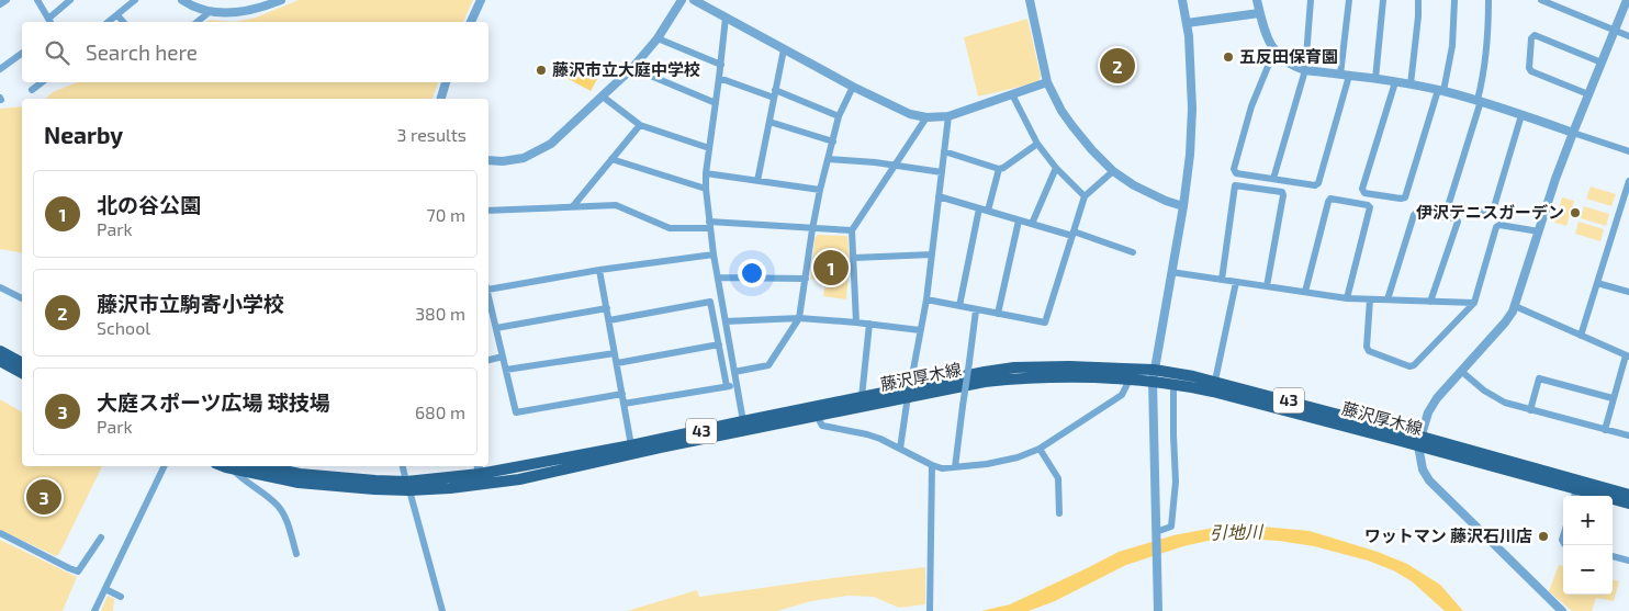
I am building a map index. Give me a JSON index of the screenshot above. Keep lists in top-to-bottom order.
{
  "streets": {
    "main road": ["藤沢厚木線", "43"]
  },
  "water": ["引地川"],
  "places": [
    "五反田保育園",
    "藤沢市立大庭中学校",
    "伊沢テニスガーデン",
    "ワットマン 藤沢石川店"
  ],
  "page": {
    "search": "Search here",
    "pins": ["2", "1", "3"],
    "heading": ["Nearby", "3 results"],
    "list": [
      {
        "mark": "1",
        "name": "北の谷公園",
        "note": "Park",
        "value": "70 m"
      },
      {
        "mark": "2",
        "name": "藤沢市立駒寄小学校",
        "note": "School",
        "value": "380 m"
      },
      {
        "mark": "3",
        "name": "大庭スポーツ広場 球技場",
        "note": "Park",
        "value": "680 m"
      }
    ],
    "map_buttons": ["+", "−"]
  }
}
